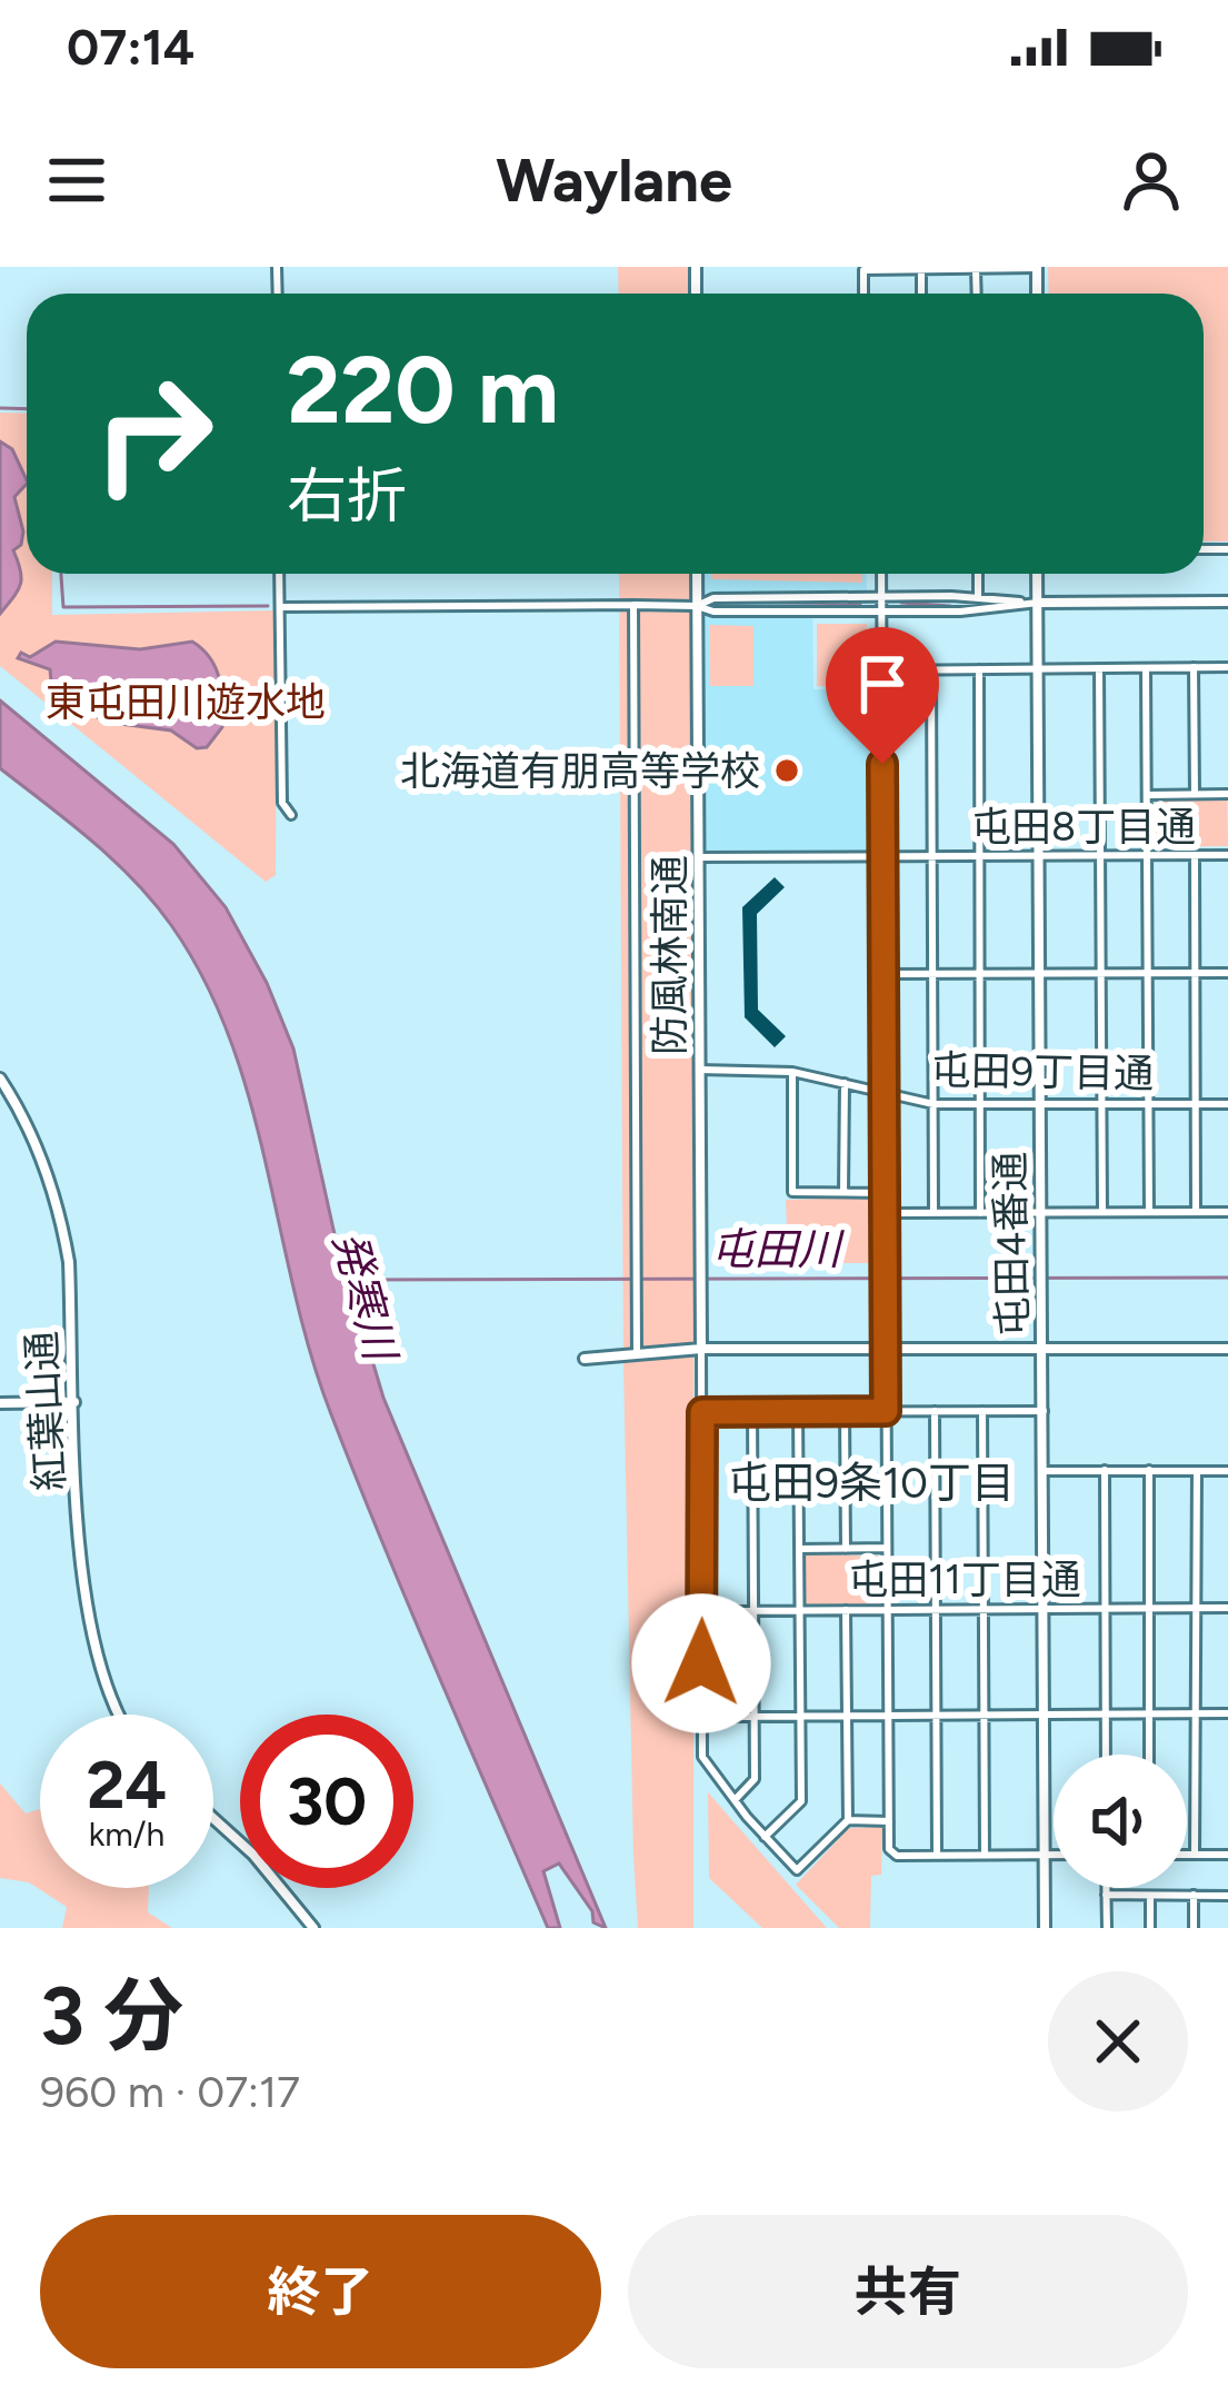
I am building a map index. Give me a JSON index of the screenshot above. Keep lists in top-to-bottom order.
{
  "streets": {
    "street": [
      "屯田8丁目通",
      "防風林南通",
      "屯田9丁目通",
      "屯田4番通",
      "紅葉山通",
      "屯田11丁目通"
    ]
  },
  "crossings": [
    ["屯田8丁目通", "防風林南通"],
    ["屯田8丁目通", "屯田4番通"],
    ["防風林南通", "屯田9丁目通"],
    ["屯田9丁目通", "屯田4番通"],
    ["屯田4番通", "屯田11丁目通"]
  ],
  "districts": ["屯田9条10丁目"],
  "water": ["屯田川", "発寒川"],
  "parks": ["東屯田川遊水地"],
  "places": ["北海道有朋高等学校"],
  "page": {
    "status": "07:14",
    "header": "Waylane",
    "turn": ["220 m", "右折"],
    "speed": "24 km/h",
    "limit": "30",
    "heading": ["3 分", "960 m · 07:17"],
    "buttons": ["終了", "共有"]
  }
}
